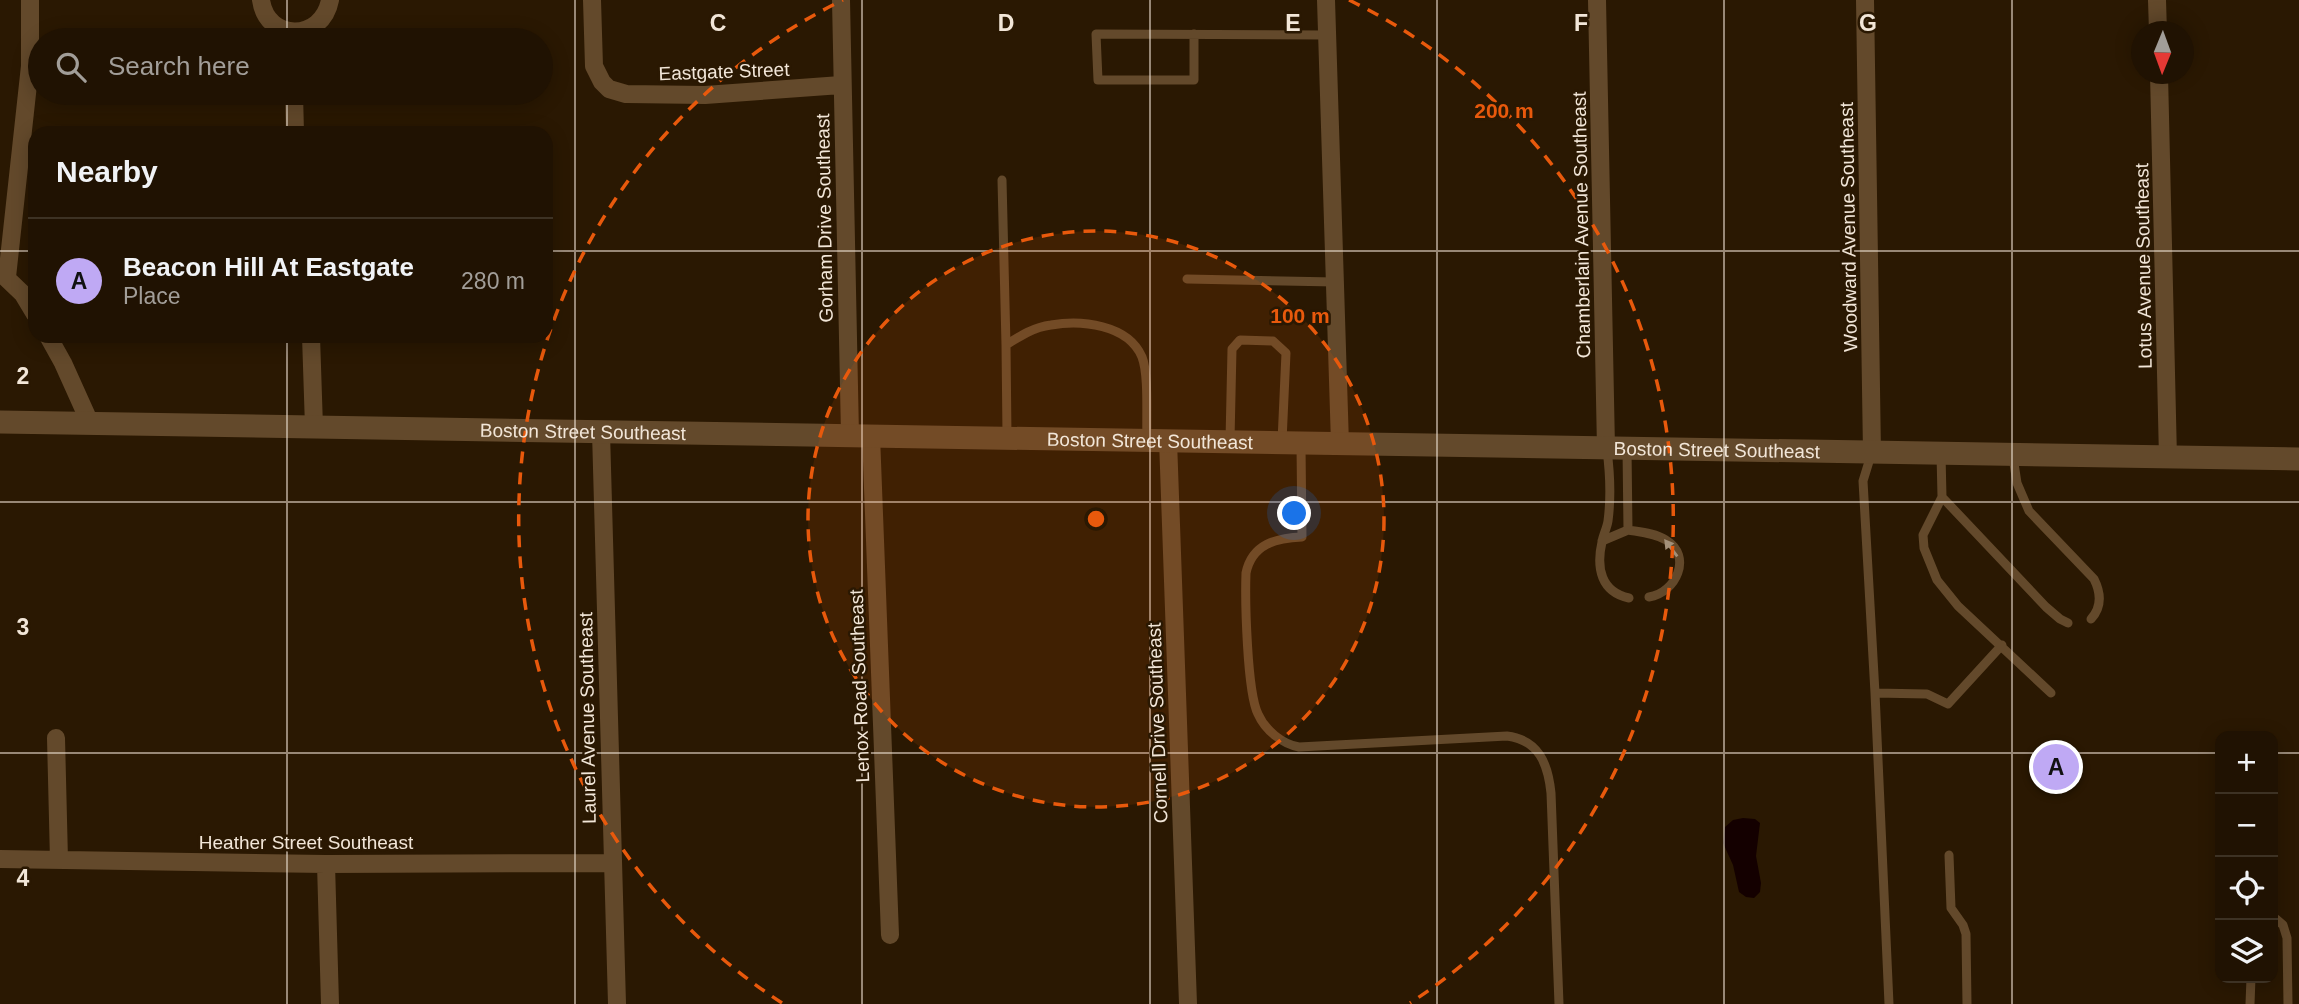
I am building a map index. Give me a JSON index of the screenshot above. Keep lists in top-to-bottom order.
{
  "streets": {
    "street": [
      "Eastgate Street",
      "Gorham Drive Southeast",
      "Chamberlain Avenue Southeast",
      "Woodward Avenue Southeast",
      "Lotus Avenue Southeast",
      "Boston Street Southeast",
      "Lenox Road Southeast",
      "Laurel Avenue Southeast",
      "Cornell Drive Southeast",
      "Heather Street Southeast"
    ]
  },
  "crossings": [
    ["Eastgate Street", "Gorham Drive Southeast"],
    ["Gorham Drive Southeast", "Boston Street Southeast"],
    ["Gorham Drive Southeast", "Lenox Road Southeast"],
    ["Chamberlain Avenue Southeast", "Boston Street Southeast"],
    ["Woodward Avenue Southeast", "Boston Street Southeast"],
    ["Lotus Avenue Southeast", "Boston Street Southeast"],
    ["Boston Street Southeast", "Lenox Road Southeast"],
    ["Boston Street Southeast", "Laurel Avenue Southeast"],
    ["Boston Street Southeast", "Cornell Drive Southeast"],
    ["Laurel Avenue Southeast", "Heather Street Southeast"]
  ],
  "north": "bottom",
  "page": {
    "search": "Search here",
    "heading": "Nearby",
    "list": [
      {
        "mark": "A",
        "name": "Beacon Hill At Eastgate",
        "note": "Place",
        "value": "280 m"
      }
    ],
    "map_buttons": ["+", "−"],
    "pins": "A"
  },
  "grid": {
    "columns": [
      "C",
      "D",
      "E",
      "F",
      "G"
    ],
    "rows": ["2", "3", "4"]
  },
  "rings": ["200 m", "100 m"]
}
